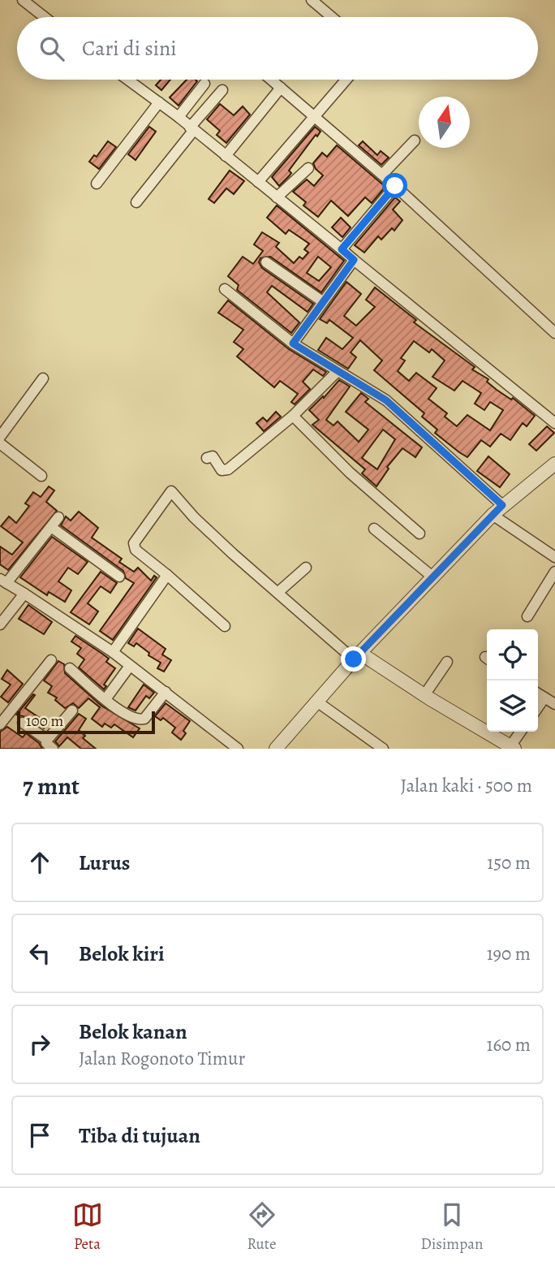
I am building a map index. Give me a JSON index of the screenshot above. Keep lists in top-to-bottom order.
{
  "scale_bar": "100 m",
  "north": "top",
  "page": {
    "search": "Cari di sini",
    "scale": "100 m",
    "heading": ["7 mnt", "Jalan kaki · 500 m"],
    "list": [
      ["Lurus", "150 m"],
      ["Belok kiri", "190 m"],
      ["Belok kanan", "Jalan Rogonoto Timur", "160 m"],
      "Tiba di tujuan"
    ],
    "nav": ["Peta", "Rute", "Disimpan"]
  }
}
